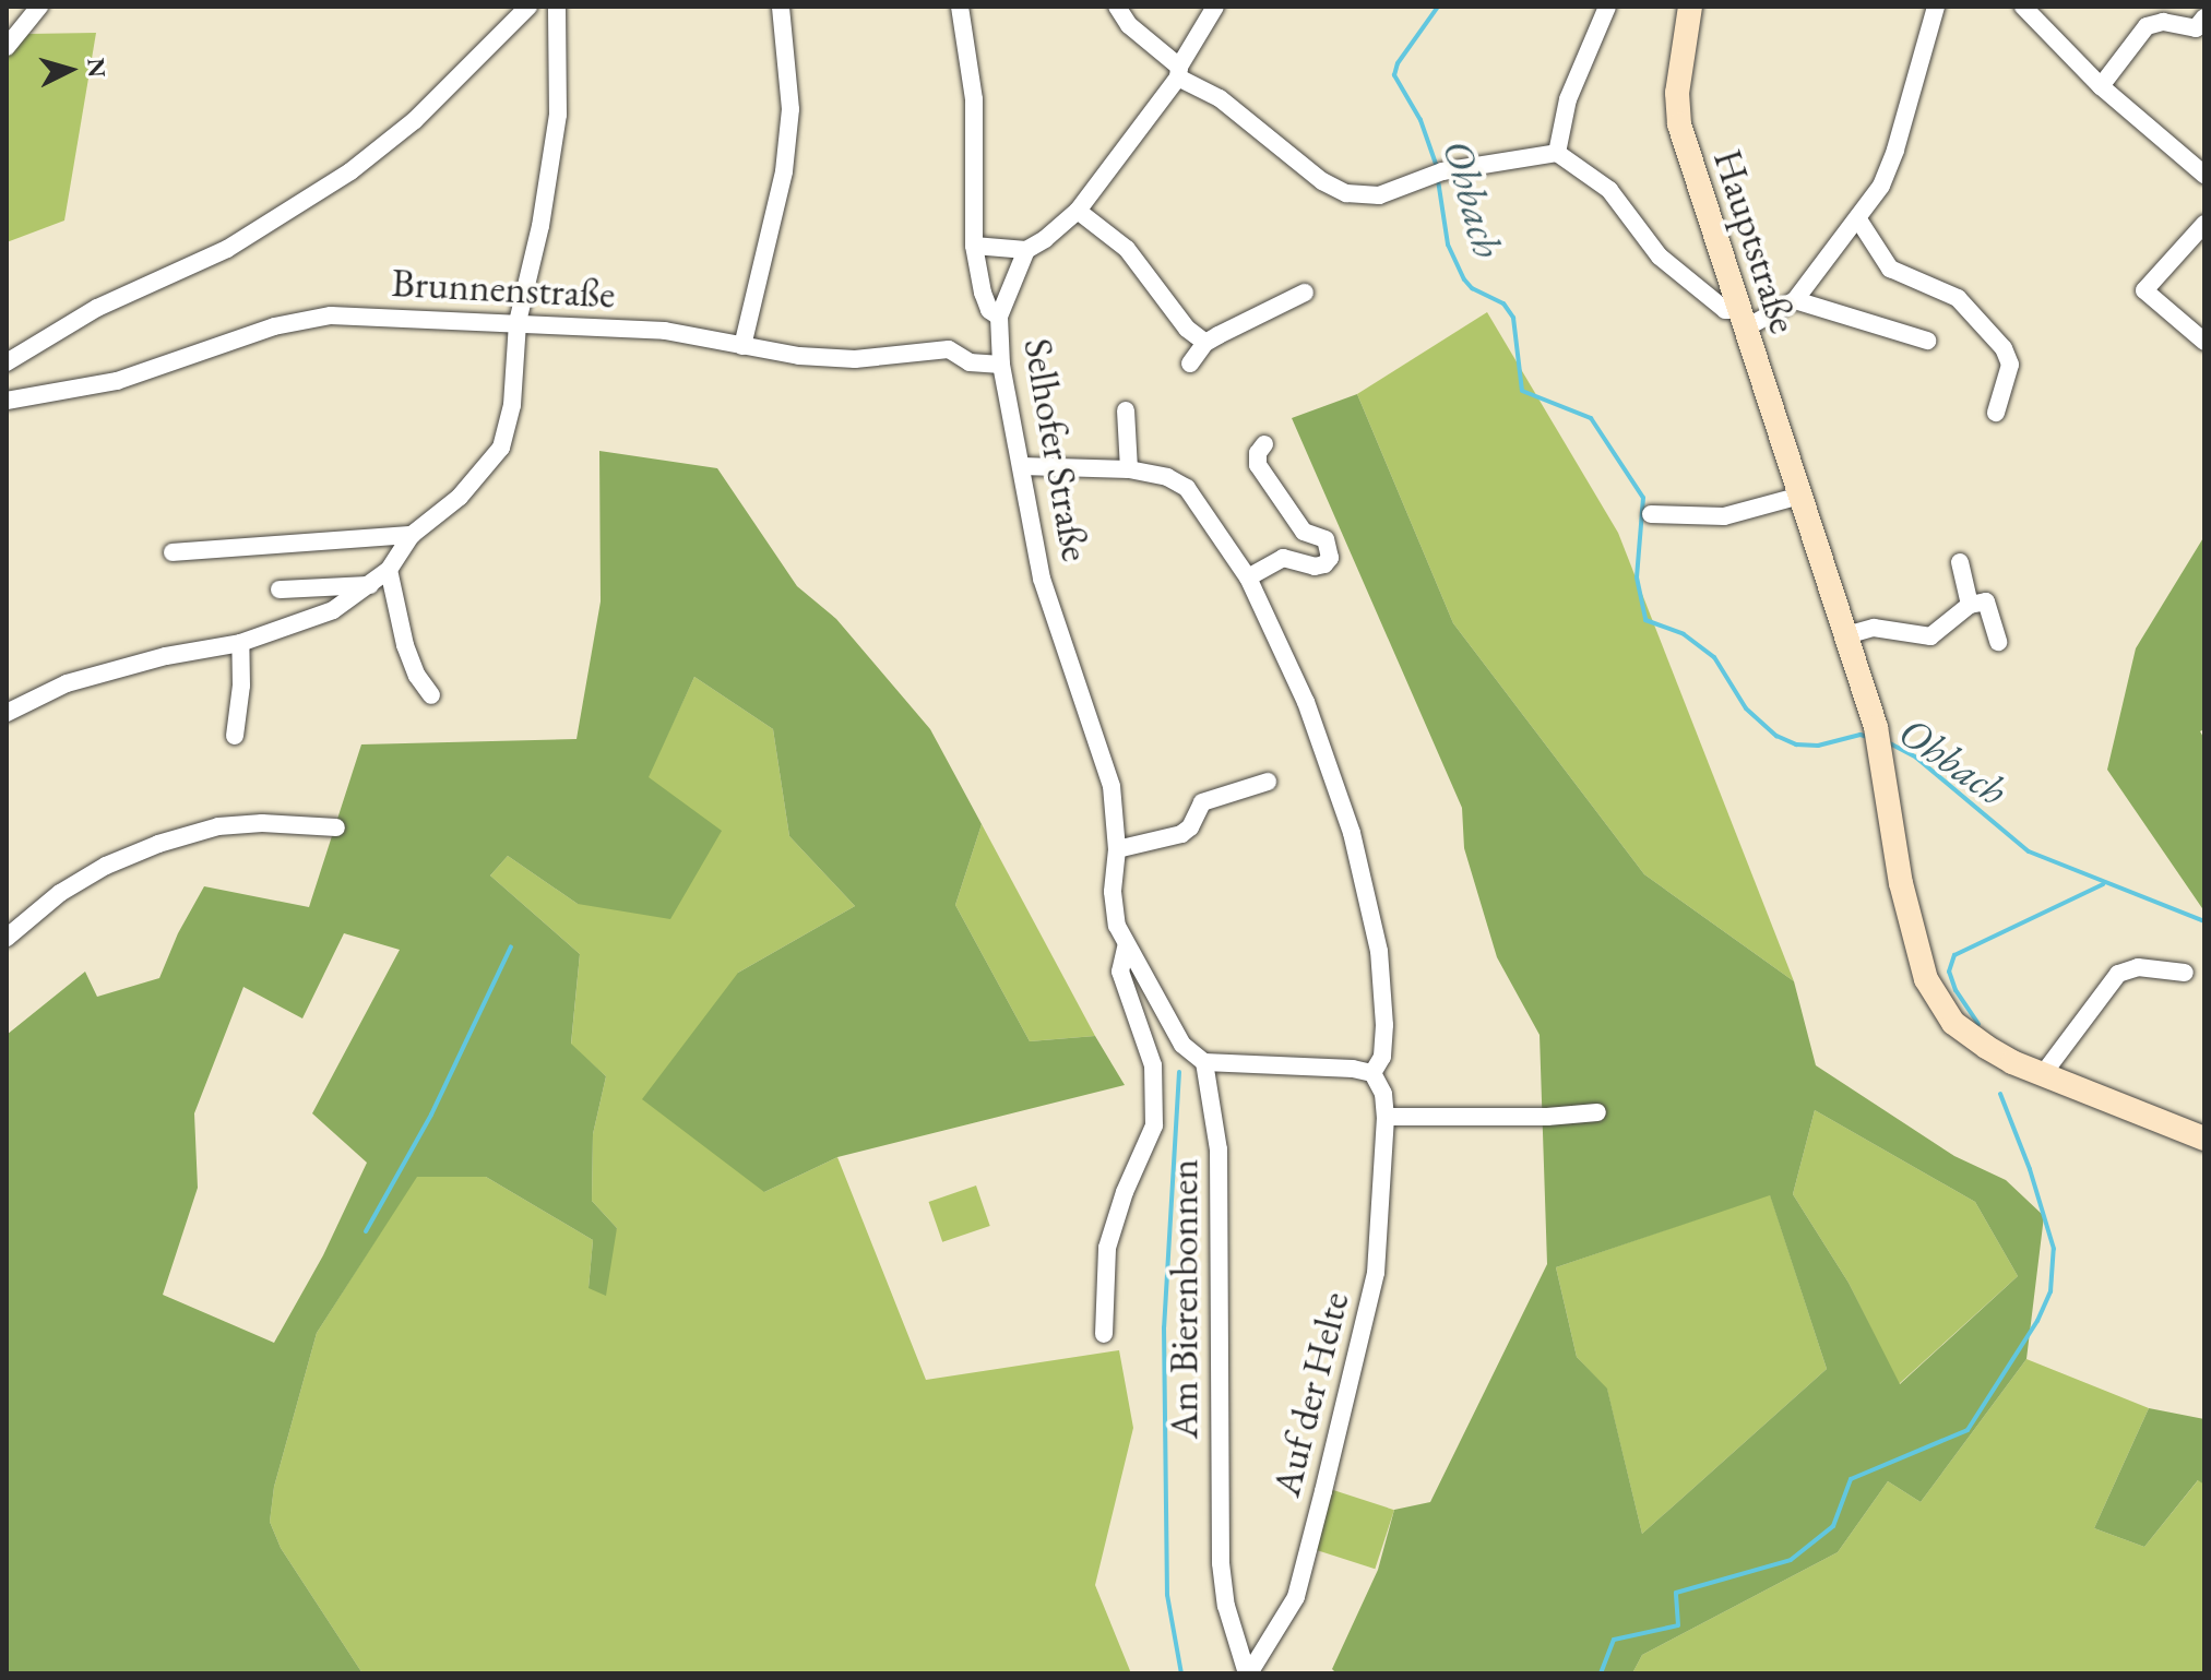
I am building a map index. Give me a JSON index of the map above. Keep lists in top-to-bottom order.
{
  "streets": {
    "main road": ["Hauptstraße"],
    "street": [
      "Brunnenstraße",
      "Selhofer Straße",
      "Am Bierenbonnen",
      "Auf der Helte"
    ]
  },
  "crossings": [
    ["Brunnenstraße", "Selhofer Straße"],
    ["Am Bierenbonnen", "Auf der Helte"]
  ],
  "water": ["Ohbach"],
  "north": "right"
}
